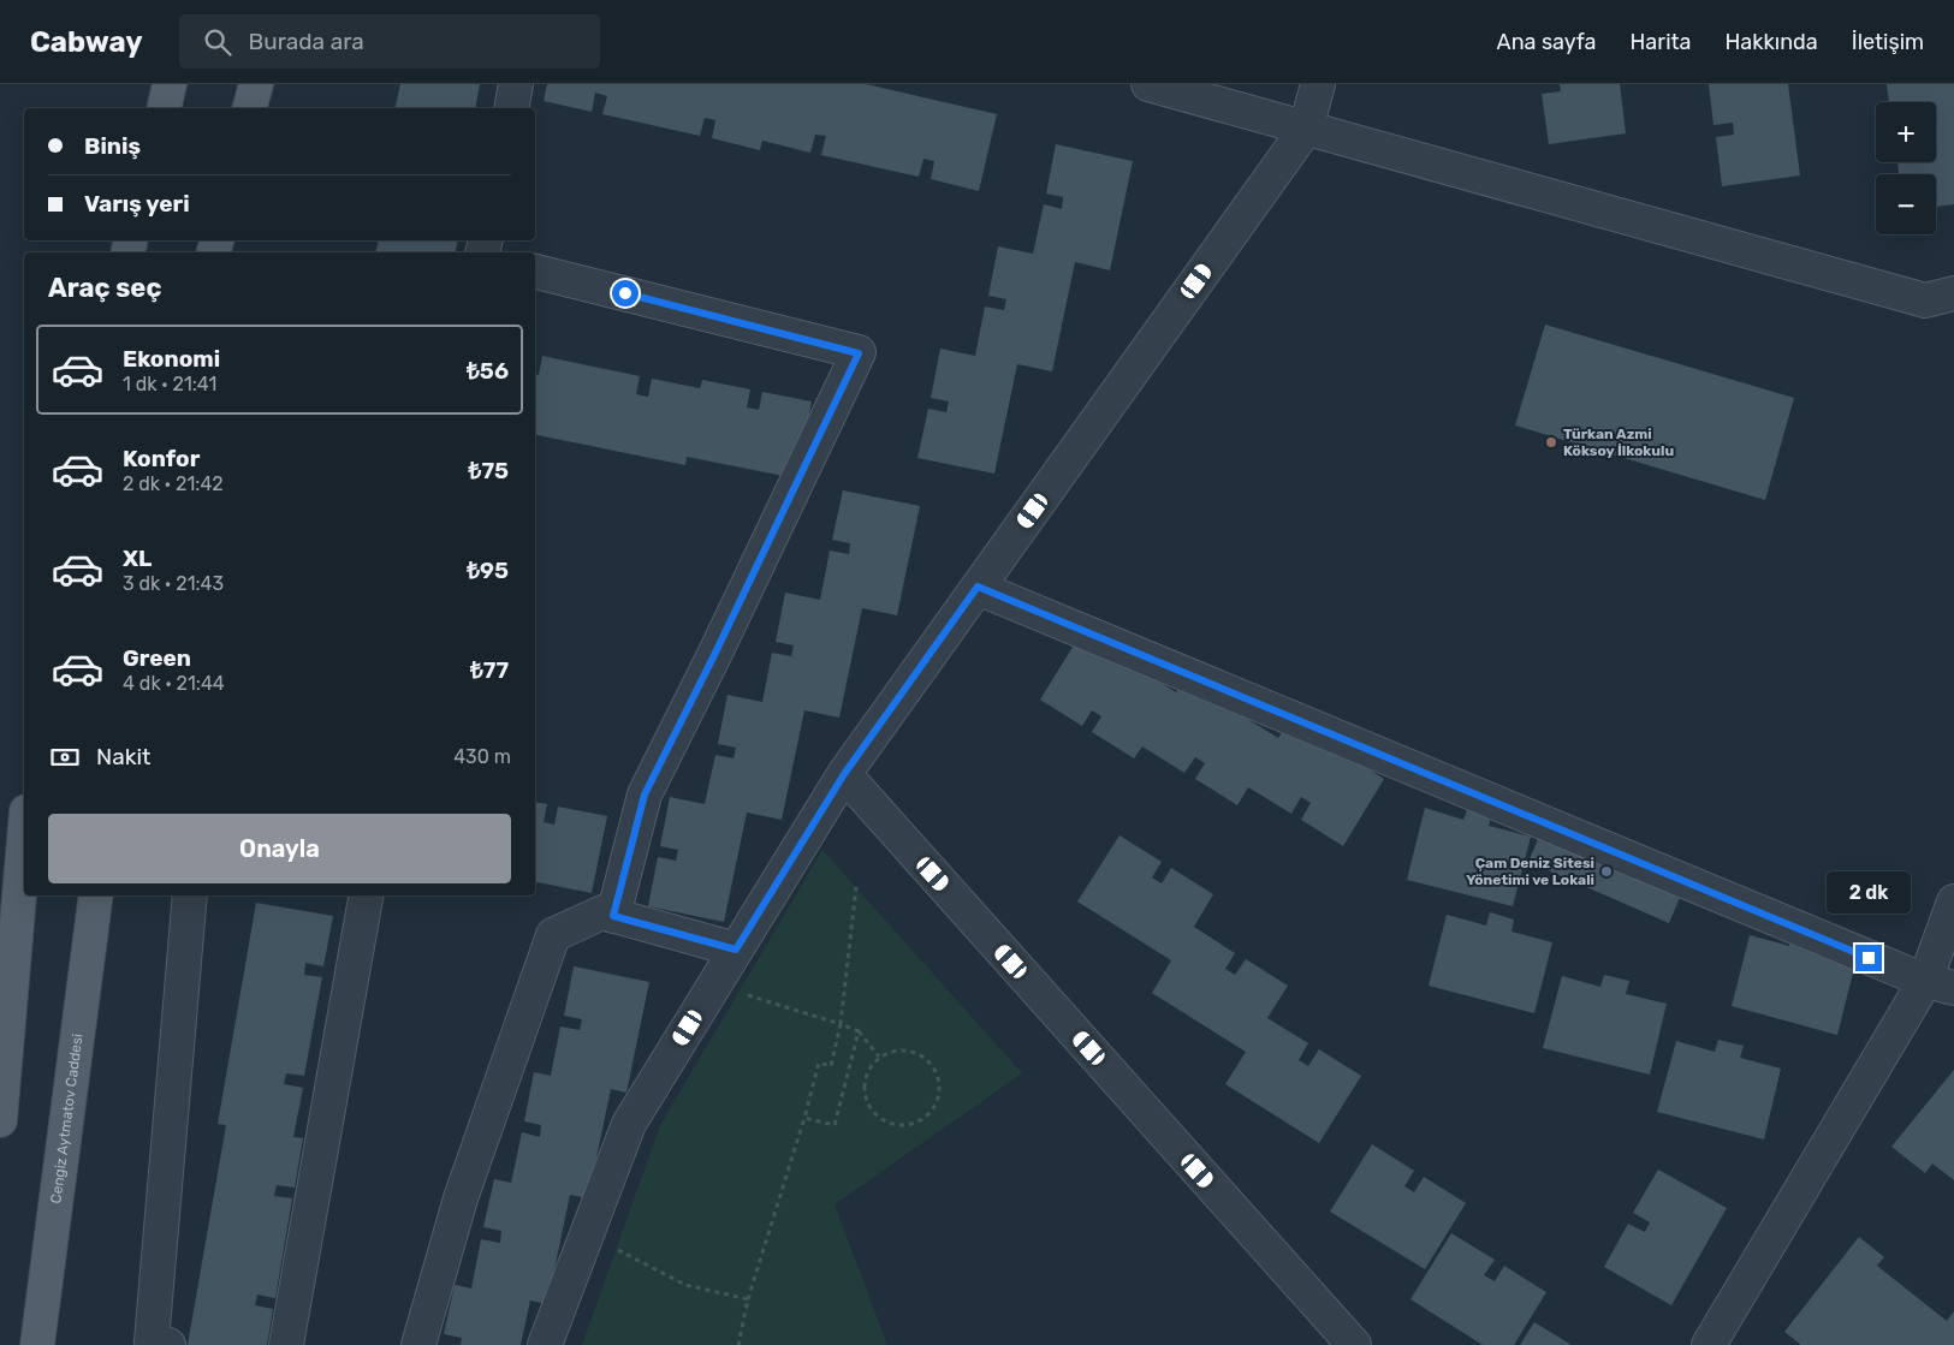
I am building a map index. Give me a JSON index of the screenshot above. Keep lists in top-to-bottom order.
{
  "streets": {
    "main road": ["Cengiz Aytmatov Caddesi"]
  },
  "places": ["Türkan Azmi Köksoy İlkokulu", "Çam Deniz Sitesi Yönetimi ve Lokali"],
  "page": {
    "header": "Cabway",
    "search": "Burada ara",
    "nav": [
      "Ana sayfa",
      "Harita",
      "Hakkında",
      "İletişim"
    ],
    "map_buttons": ["+", "−"],
    "banner": ["Biniş", "Varış yeri"],
    "heading": "Araç seç",
    "list": [
      {
        "name": "Ekonomi",
        "note": "1 dk · 21:41",
        "value": "₺56"
      },
      {
        "name": "Konfor",
        "note": "2 dk · 21:42",
        "value": "₺75"
      },
      {
        "name": "XL",
        "note": "3 dk · 21:43",
        "value": "₺95"
      },
      {
        "name": "Green",
        "note": "4 dk · 21:44",
        "value": "₺77"
      }
    ],
    "pay": ["Nakit", "430 m"],
    "buttons": "Onayla",
    "bubble": "2 dk"
  }
}
